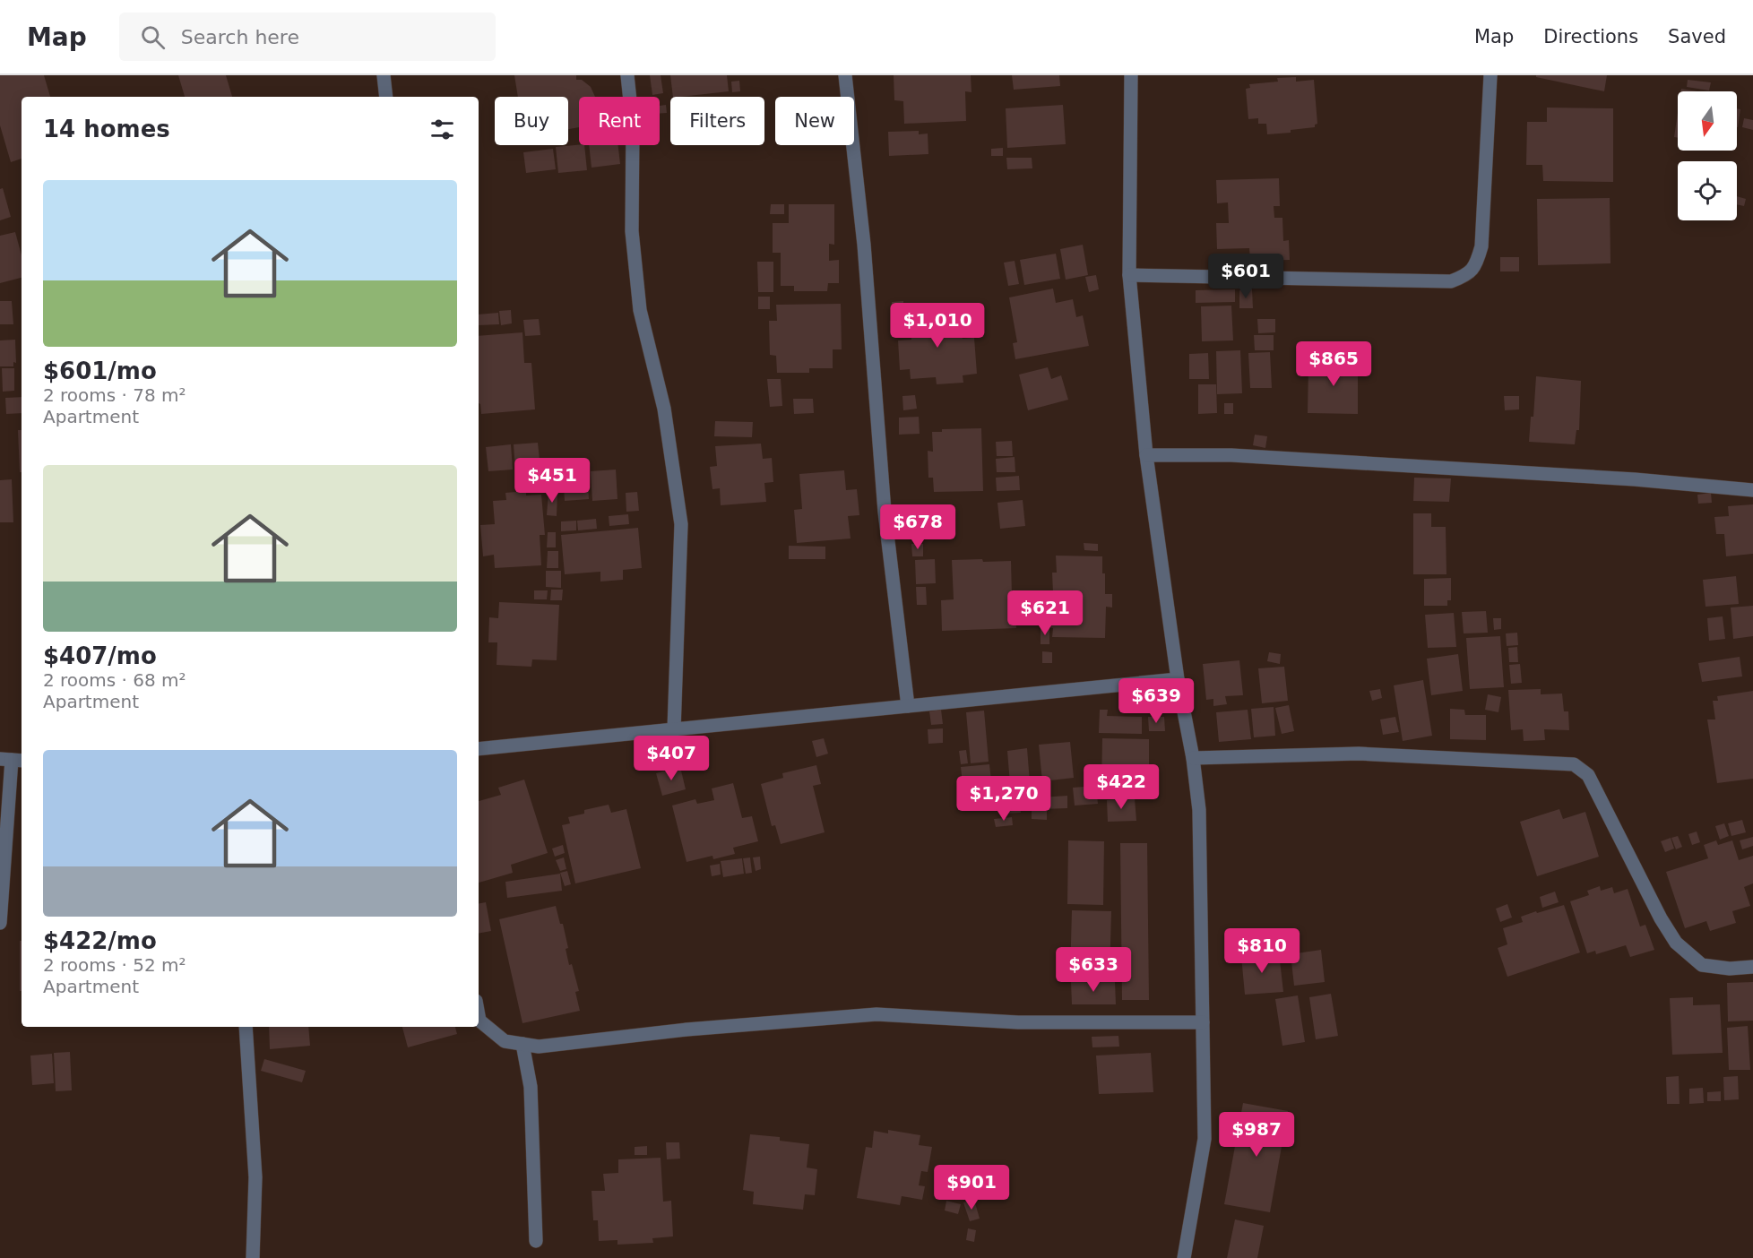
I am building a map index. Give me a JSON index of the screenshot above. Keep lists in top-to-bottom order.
{
  "north": "bottom",
  "page": {
    "header": "Map",
    "search": "Search here",
    "nav": ["Map", "Directions", "Saved"],
    "chip": [
      "Buy",
      "Rent",
      "Filters",
      "New"
    ],
    "heading": "14 homes",
    "list": [
      {
        "name": "$601/mo",
        "note": "2 rooms · 78 m² · Apartment"
      },
      {
        "name": "$407/mo",
        "note": "2 rooms · 68 m² · Apartment"
      },
      {
        "name": "$422/mo",
        "note": "2 rooms · 52 m² · Apartment"
      }
    ],
    "price": [
      "$601",
      "$1,010",
      "$865",
      "$451",
      "$678",
      "$621",
      "$639",
      "$407",
      "$422",
      "$1,270",
      "$810",
      "$633",
      "$987",
      "$901"
    ]
  }
}
